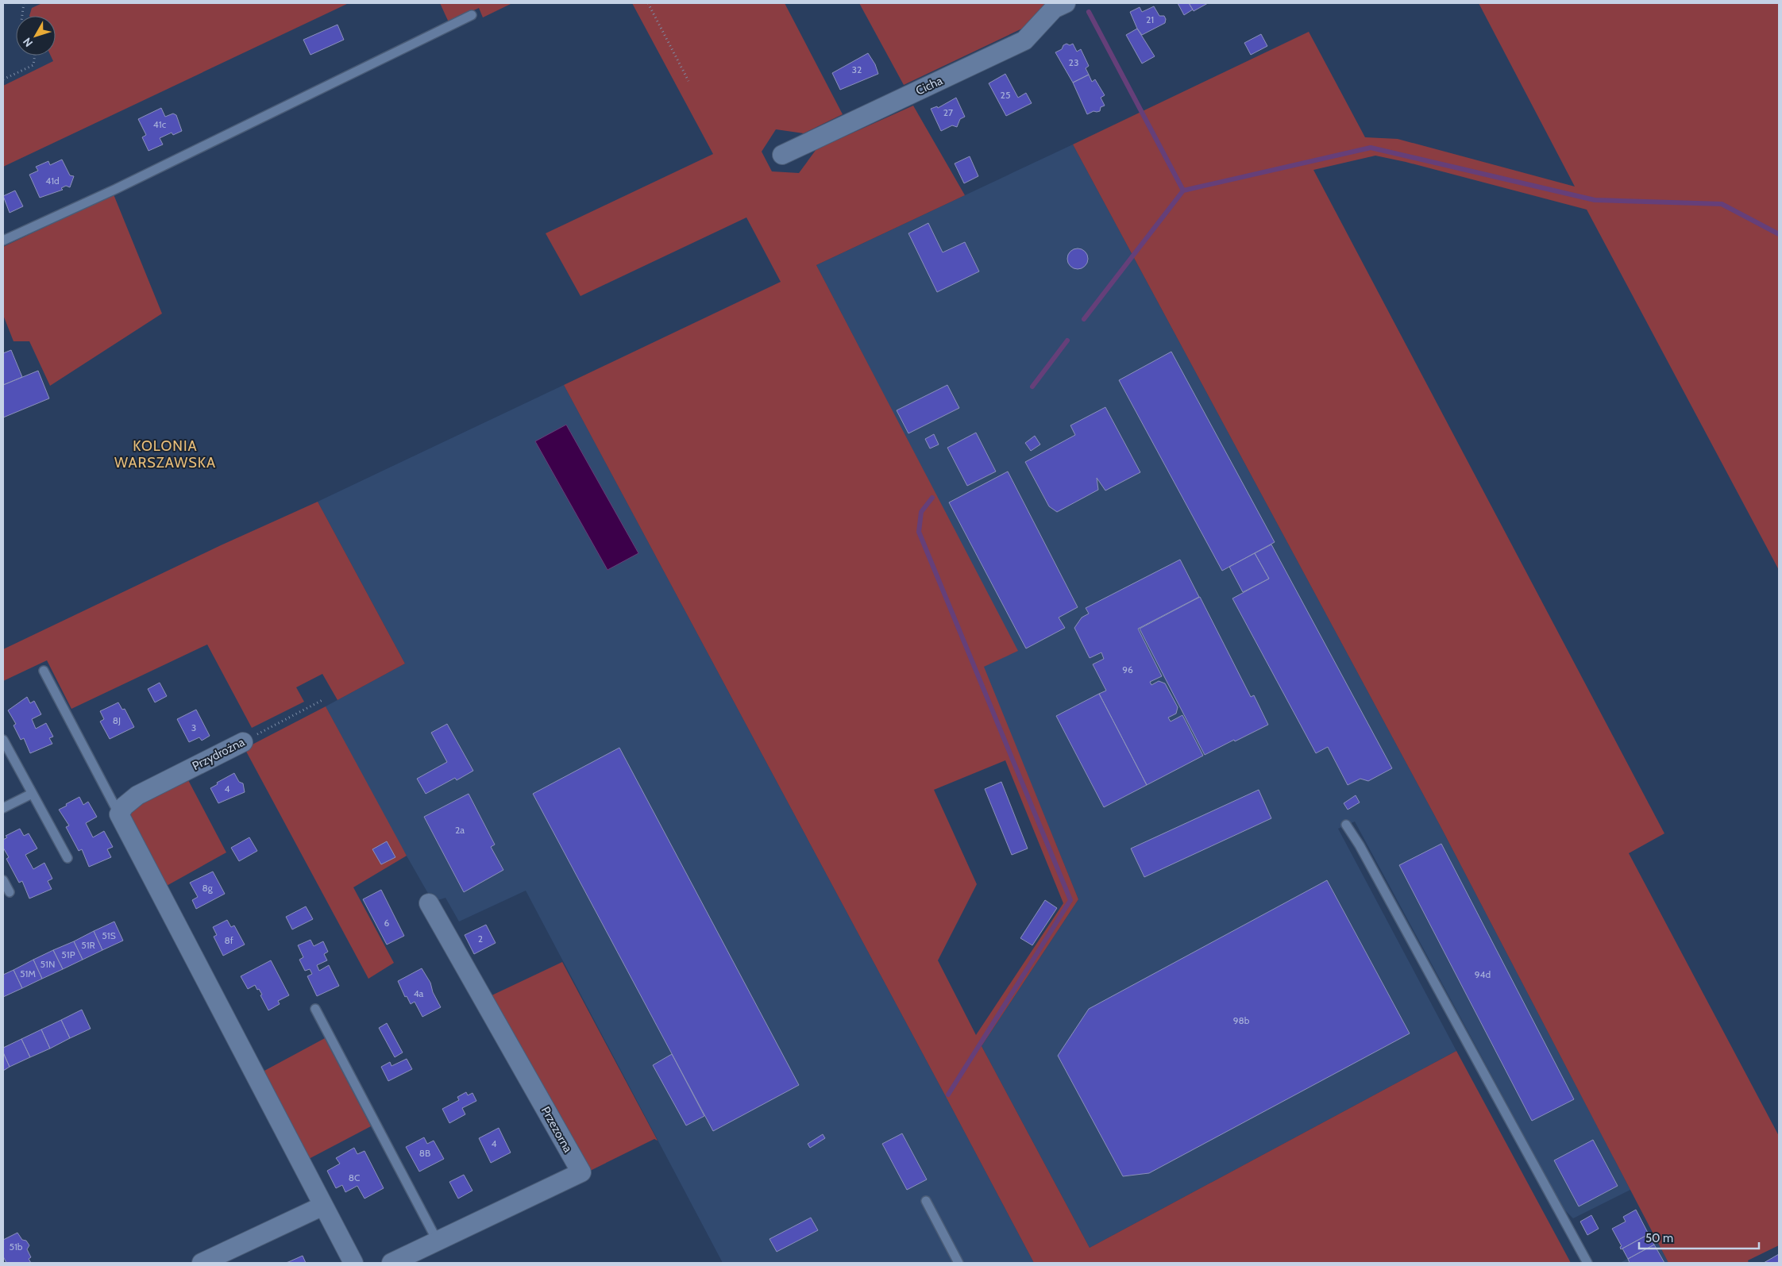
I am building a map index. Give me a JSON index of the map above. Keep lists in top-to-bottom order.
{
  "streets": {
    "street": ["Cicha", "Przydrożna", "Przezorna"]
  },
  "districts": ["KOLONIA WARSZAWSKA"],
  "house_numbers": [
    "21",
    "23",
    "32",
    "25",
    "27",
    "41c",
    "41d",
    "96",
    "8J",
    "3",
    "4",
    "2a",
    "8g",
    "6",
    "51S",
    "2",
    "8f",
    "51R",
    "51P",
    "51N",
    "51M",
    "94d",
    "4a",
    "98b",
    "4",
    "8B",
    "8C",
    "51b"
  ],
  "scale_bar": "50 m",
  "north": "bottom left"
}
